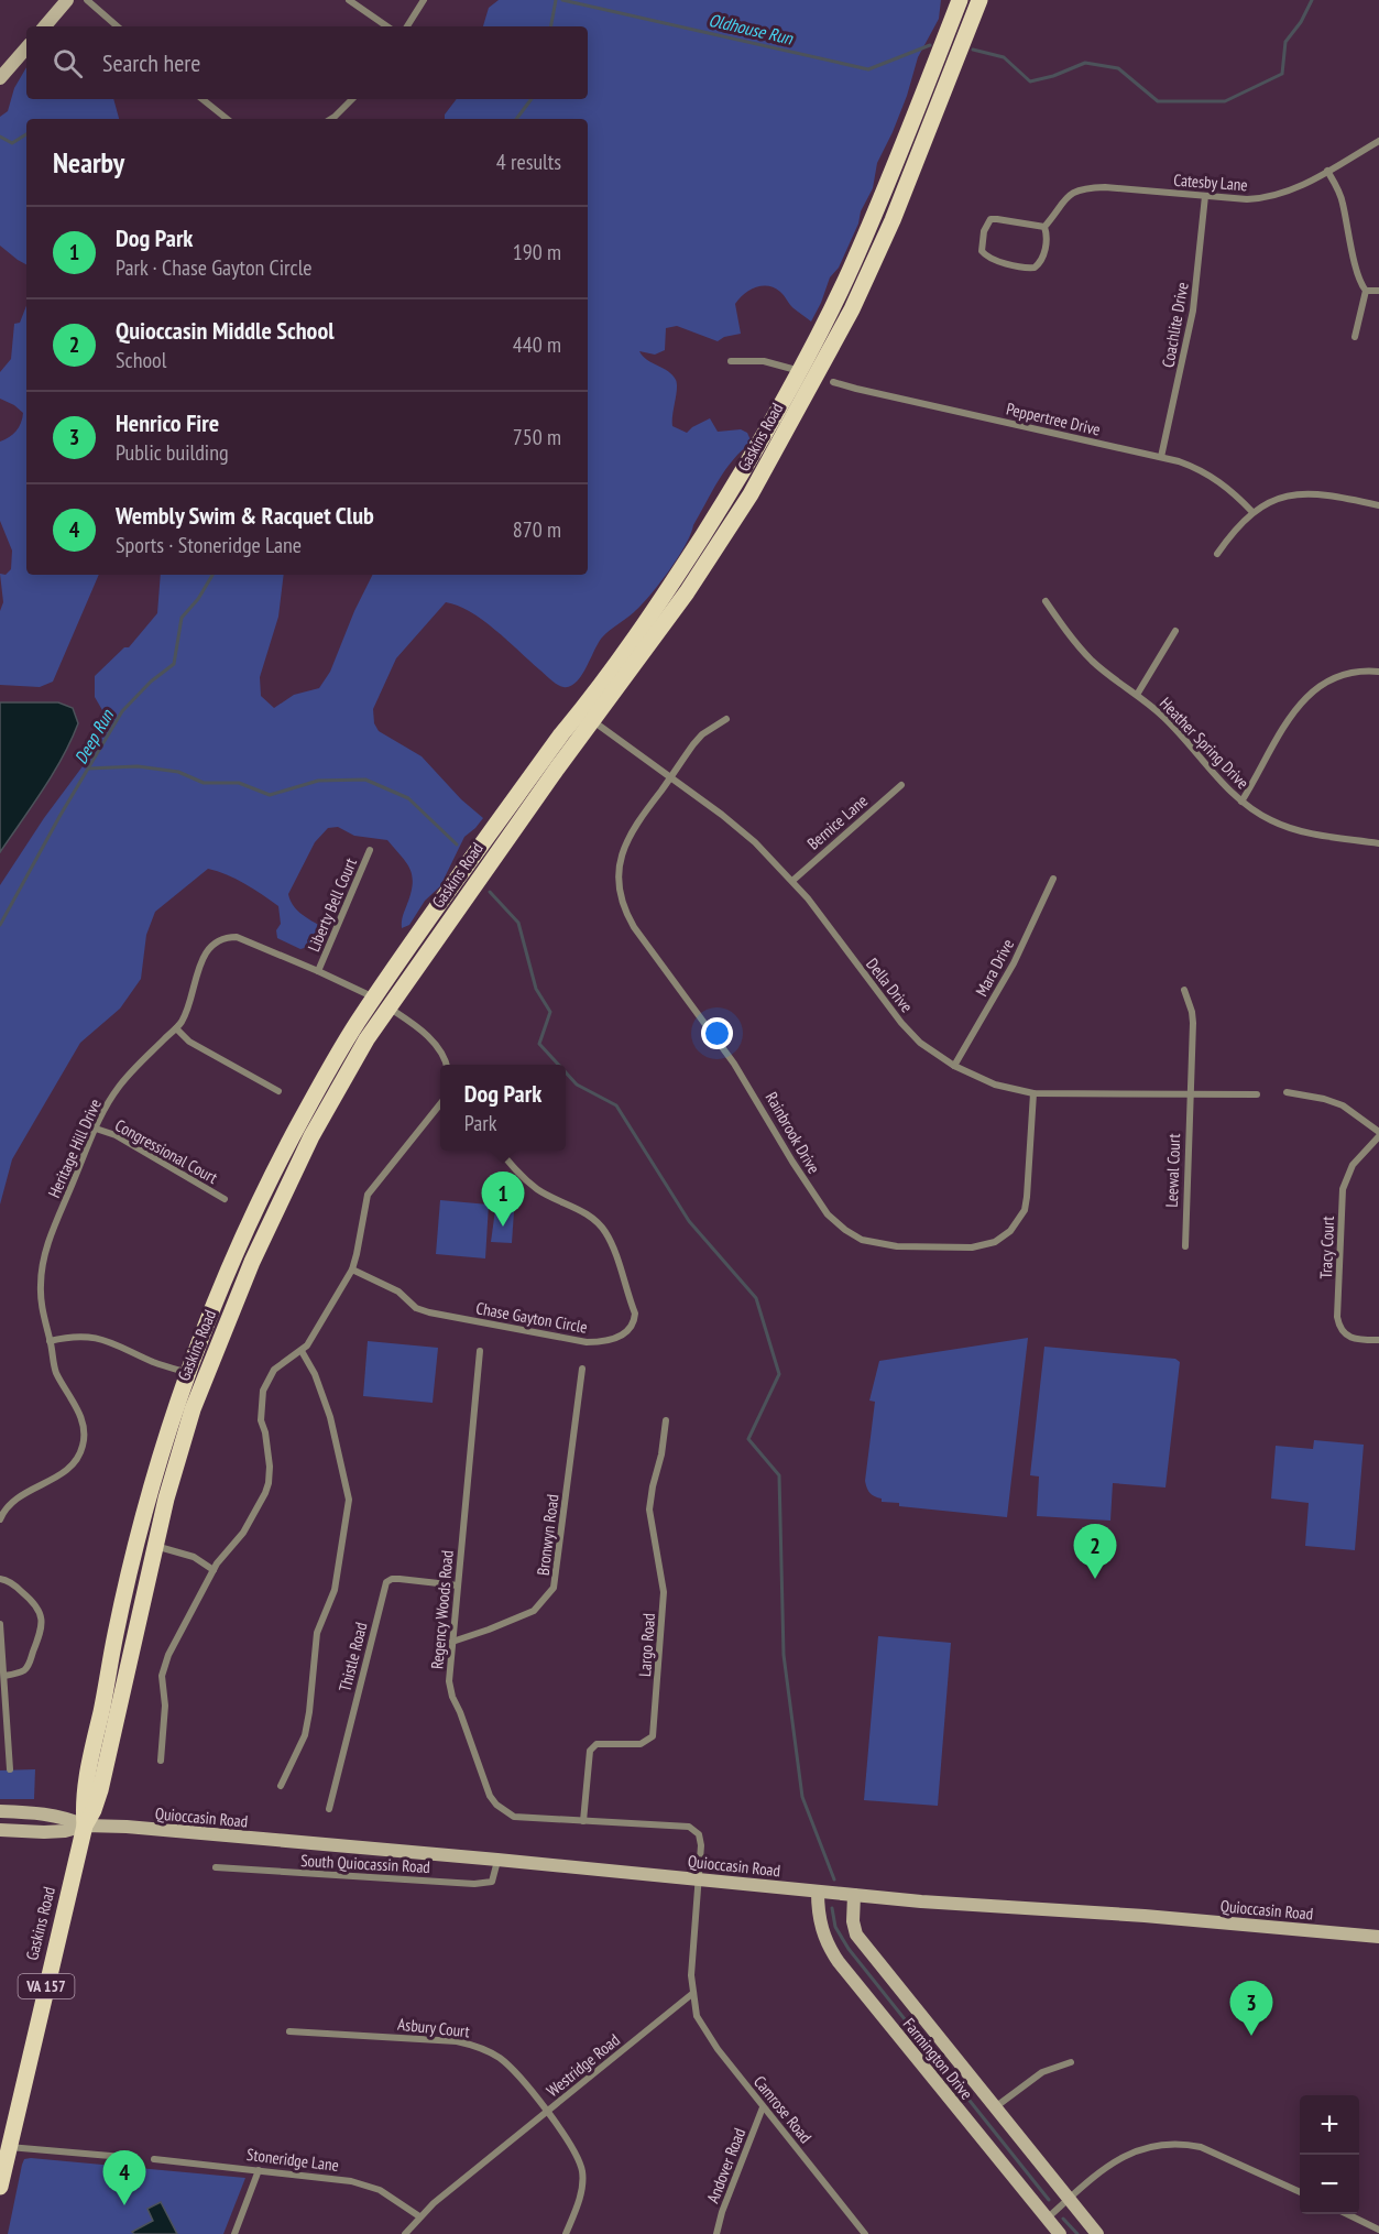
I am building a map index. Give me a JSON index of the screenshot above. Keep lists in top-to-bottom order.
{
  "streets": {
    "main road": [
      "Gaskins Road",
      "Quioccasin Road",
      "VA 157",
      "Farmington Drive"
    ],
    "street": [
      "Catesby Lane",
      "Coachlite Drive",
      "Peppertree Drive",
      "Heather Spring Drive",
      "Bernice Lane",
      "Liberty Bell Court",
      "Mara Drive",
      "Della Drive",
      "Rainbrook Drive",
      "Heritage Hill Drive",
      "Congressional Court",
      "Leewal Court",
      "Tracy Court",
      "Chase Gayton Circle",
      "Bronwyn Road",
      "Regency Woods Road",
      "Largo Road",
      "Thistle Road",
      "South Quiocassin Road",
      "Asbury Court",
      "Westridge Road",
      "Camrose Road",
      "Stoneridge Lane",
      "Andover Road"
    ]
  },
  "crossings": [
    ["Catesby Lane", "Coachlite Drive"],
    ["Coachlite Drive", "Peppertree Drive"],
    ["Gaskins Road", "Della Drive"],
    ["Gaskins Road", "Heritage Hill Drive"],
    ["Gaskins Road", "Quioccasin Road"],
    ["Bernice Lane", "Della Drive"],
    ["Liberty Bell Court", "Heritage Hill Drive"],
    ["Mara Drive", "Della Drive"],
    ["Della Drive", "Rainbrook Drive"],
    ["Della Drive", "Leewal Court"],
    ["Heritage Hill Drive", "Congressional Court"],
    ["Bronwyn Road", "Regency Woods Road"],
    ["Regency Woods Road", "Largo Road"],
    ["Regency Woods Road", "Thistle Road"],
    ["Regency Woods Road", "Quioccasin Road"],
    ["Quioccasin Road", "South Quiocassin Road"],
    ["Quioccasin Road", "Farmington Drive"],
    ["Asbury Court", "Westridge Road"],
    ["Westridge Road", "Camrose Road"],
    ["Westridge Road", "Stoneridge Lane"],
    ["Camrose Road", "Andover Road"]
  ],
  "water": ["Oldhouse Run", "Deep Run"],
  "page": {
    "search": "Search here",
    "heading": ["Nearby", "4 results"],
    "list": [
      {
        "mark": "1",
        "name": "Dog Park",
        "note": "Park · Chase Gayton Circle",
        "value": "190 m"
      },
      {
        "mark": "2",
        "name": "Quioccasin Middle School",
        "note": "School",
        "value": "440 m"
      },
      {
        "mark": "3",
        "name": "Henrico Fire",
        "note": "Public building",
        "value": "750 m"
      },
      {
        "mark": "4",
        "name": "Wembly Swim & Racquet Club",
        "note": "Sports · Stoneridge Lane",
        "value": "870 m"
      }
    ],
    "popup": ["Dog Park", "Park"],
    "pins": [
      "1",
      "2",
      "3",
      "4"
    ],
    "map_buttons": ["+", "−"]
  }
}
